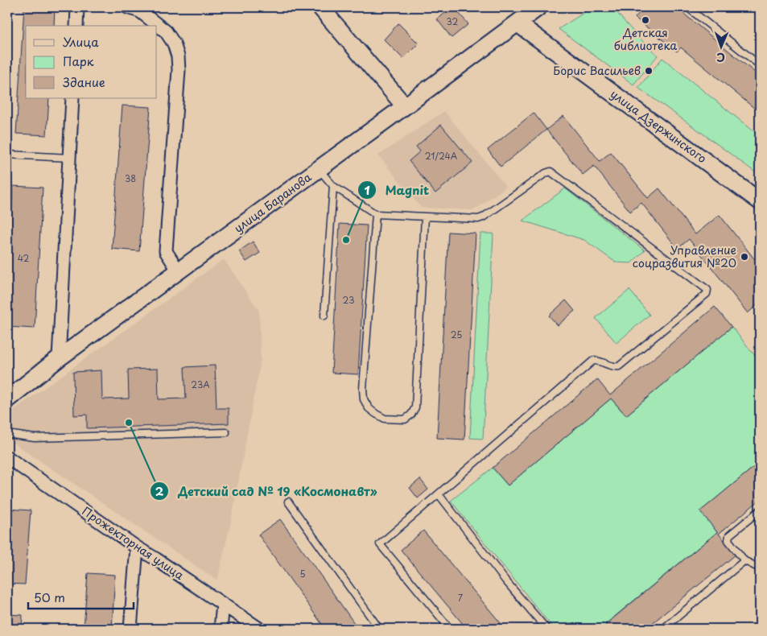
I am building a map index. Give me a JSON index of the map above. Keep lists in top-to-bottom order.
{
  "streets": {
    "street": ["улица Дзержинского", "улица Баранова", "Прожекторная улица"]
  },
  "crossings": [
    ["улица Дзержинского", "улица Баранова"]
  ],
  "places": [
    "Детская библиотека",
    "Борис Васильев",
    "Magnit",
    "Управление соцразвития №20",
    "Детский сад № 19 «Космонавт»"
  ],
  "house_numbers": [
    "32",
    "21/24А",
    "38",
    "42",
    "23",
    "25",
    "23А",
    "5",
    "7"
  ],
  "legend": ["Улица", "Парк", "Здание"],
  "scale_bar": "50 m",
  "north": "bottom"
}
